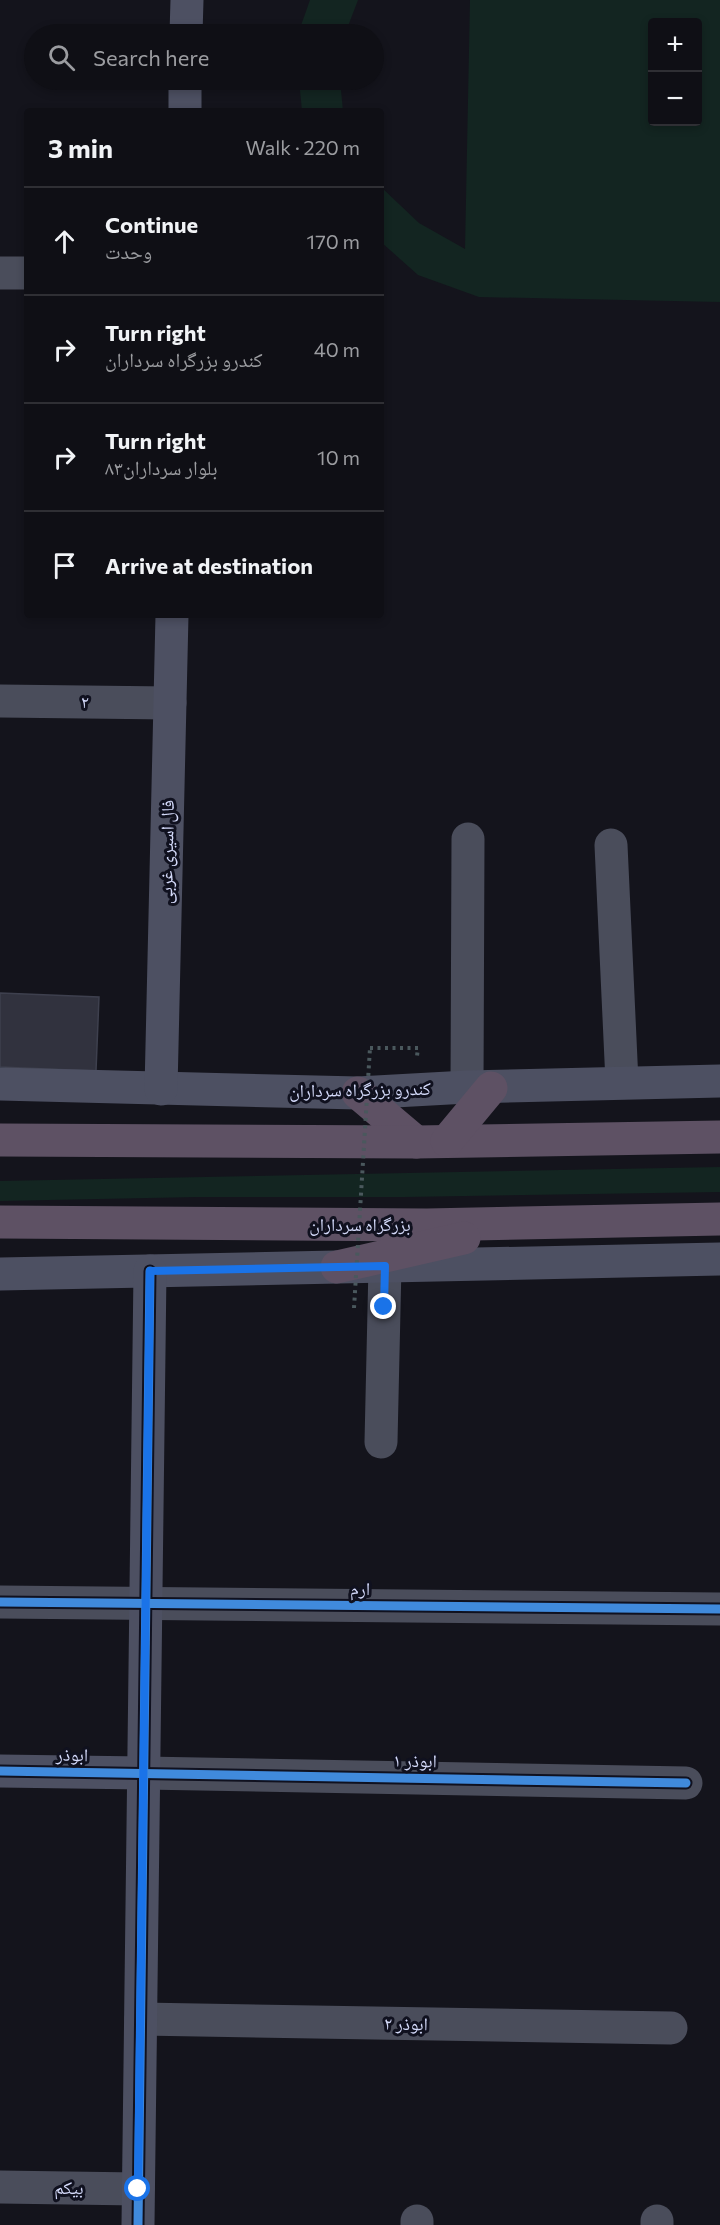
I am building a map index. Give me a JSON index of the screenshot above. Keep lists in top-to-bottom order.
{
  "streets": {
    "highway": ["بزرگراه سرداران"],
    "street": [
      "۲",
      "فال اسیری غربی",
      "کندرو بزرگراه سرداران",
      "ارم",
      "ابوذر",
      "ابوذر ۱",
      "ابوذر ۲",
      "بیکم"
    ]
  },
  "crossings": [
    ["۲", "فال اسیری غربی"],
    ["فال اسیری غربی", "کندرو بزرگراه سرداران"],
    ["ابوذر", "ابوذر ۱"]
  ],
  "page": {
    "map_buttons": ["+", "−"],
    "search": "Search here",
    "heading": ["3 min", "Walk · 220 m"],
    "list": [
      ["Continue", "وحدت", "170 m"],
      ["Turn right", "کندرو بزرگراه سرداران", "40 m"],
      ["Turn right", "بلوار سرداران۸۳", "10 m"],
      "Arrive at destination"
    ]
  }
}
